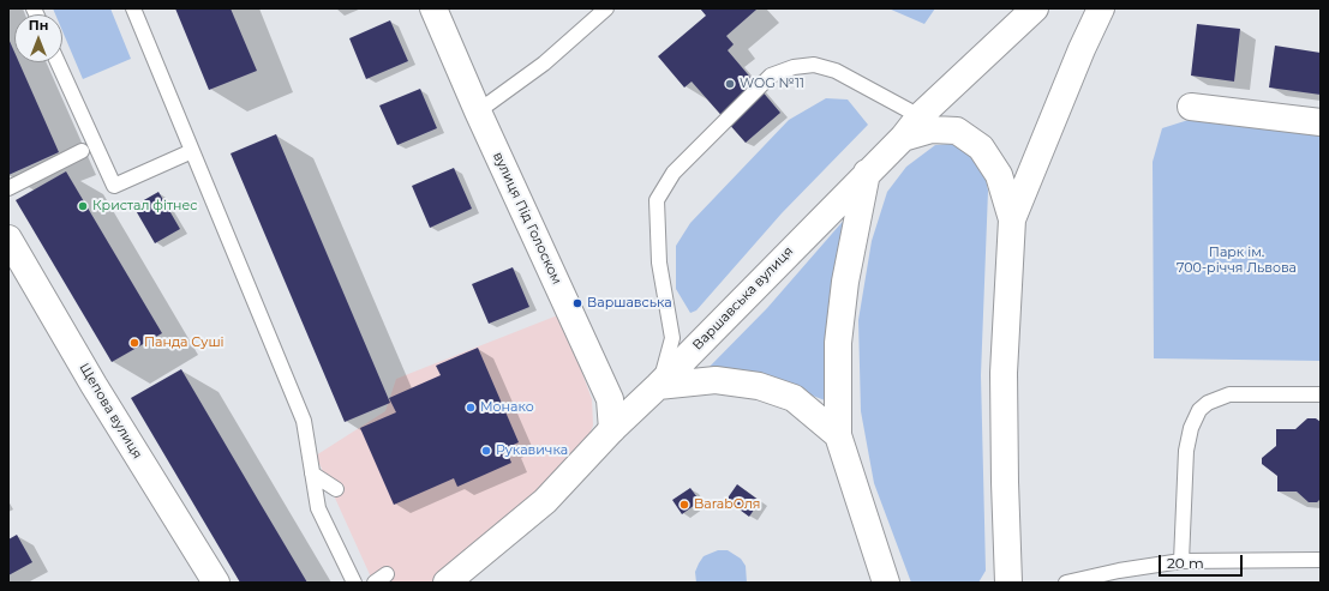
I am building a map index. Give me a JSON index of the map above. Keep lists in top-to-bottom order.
{
  "streets": {
    "main road": ["вулиця Під Голоском", "Варшавська вулиця", "Щепова вулиця"]
  },
  "crossings": [
    ["вулиця Під Голоском", "Варшавська вулиця"]
  ],
  "parks": ["Парк ім. 700-річчя Львова"],
  "places": [
    "WOG №11",
    "Кристал фітнес",
    "Варшавська",
    "Панда Суші",
    "Монако",
    "Рукавичка",
    "BarabОля"
  ],
  "scale_bar": "20 m",
  "north": "top"
}
